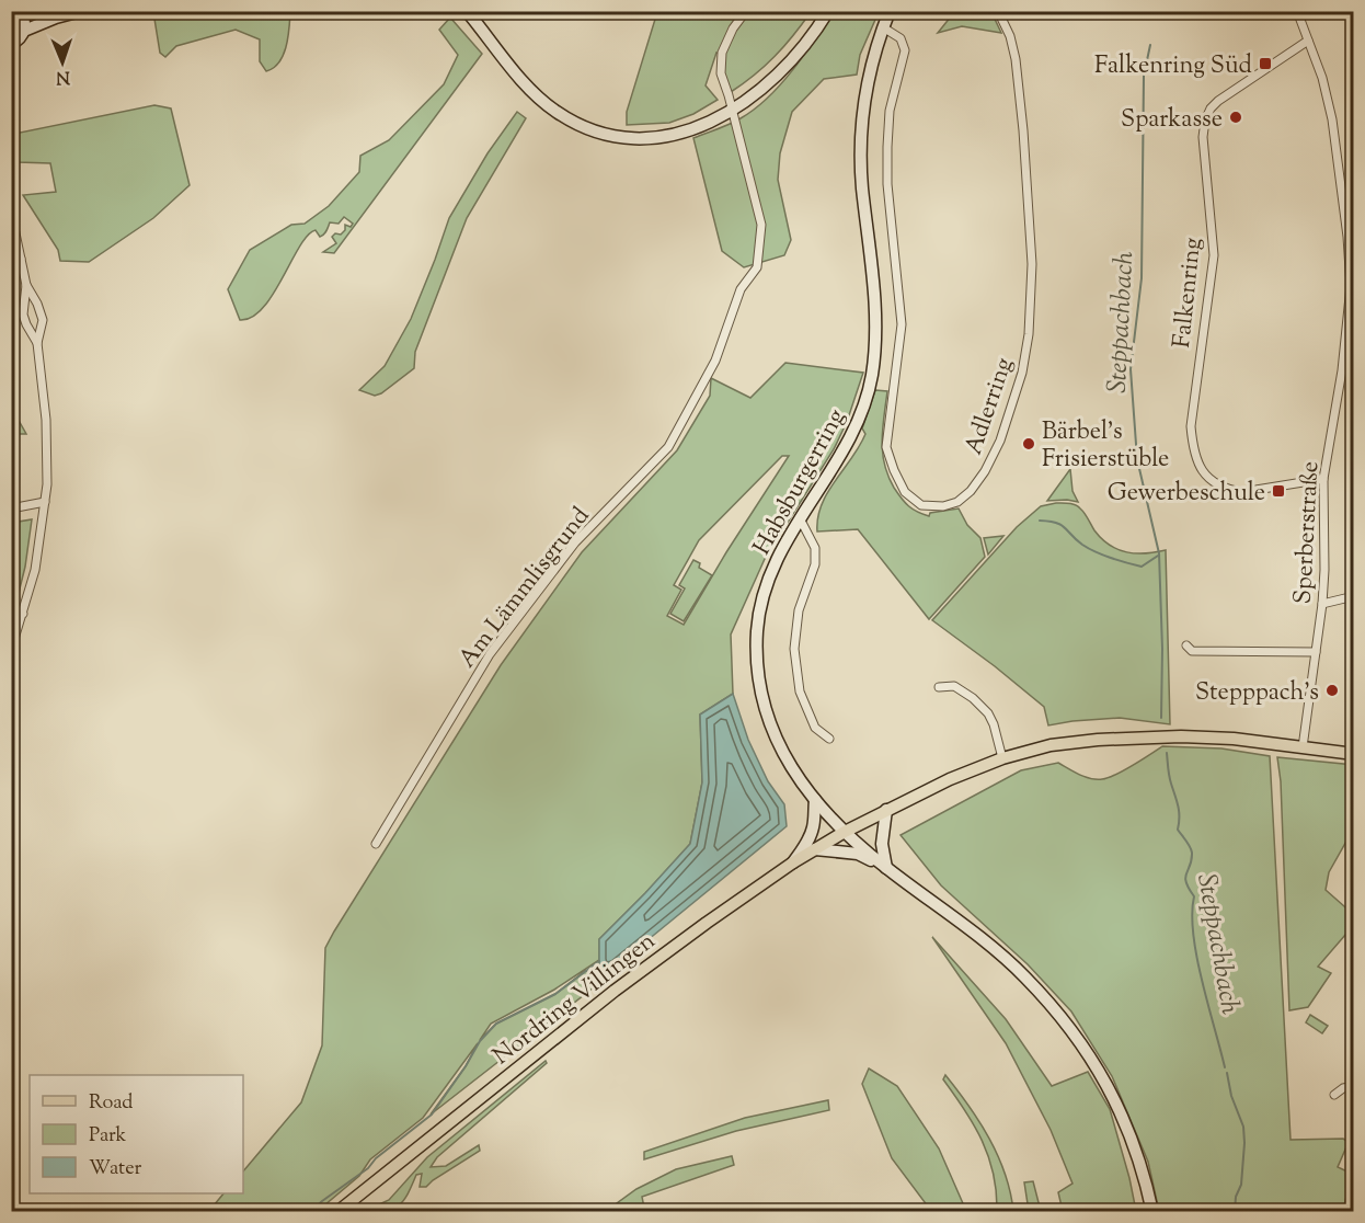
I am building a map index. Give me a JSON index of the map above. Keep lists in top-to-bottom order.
{
  "streets": {
    "main road": ["Nordring Villingen"],
    "street": [
      "Falkenring",
      "Adlerring",
      "Habsburgerring",
      "Sperberstraße",
      "Am Lämmlisgrund"
    ]
  },
  "crossings": [
    ["Falkenring", "Sperberstraße"],
    ["Adlerring", "Habsburgerring"],
    ["Habsburgerring", "Nordring Villingen"],
    ["Sperberstraße", "Nordring Villingen"]
  ],
  "water": ["Steppachbach"],
  "places": {
    "transit": ["Falkenring Süd", "Gewerbeschule"],
    "other": ["Sparkasse", "Bärbel's Frisierstüble", "Stepppach's"]
  },
  "legend": ["Road", "Park", "Water"],
  "north": "bottom"
}
